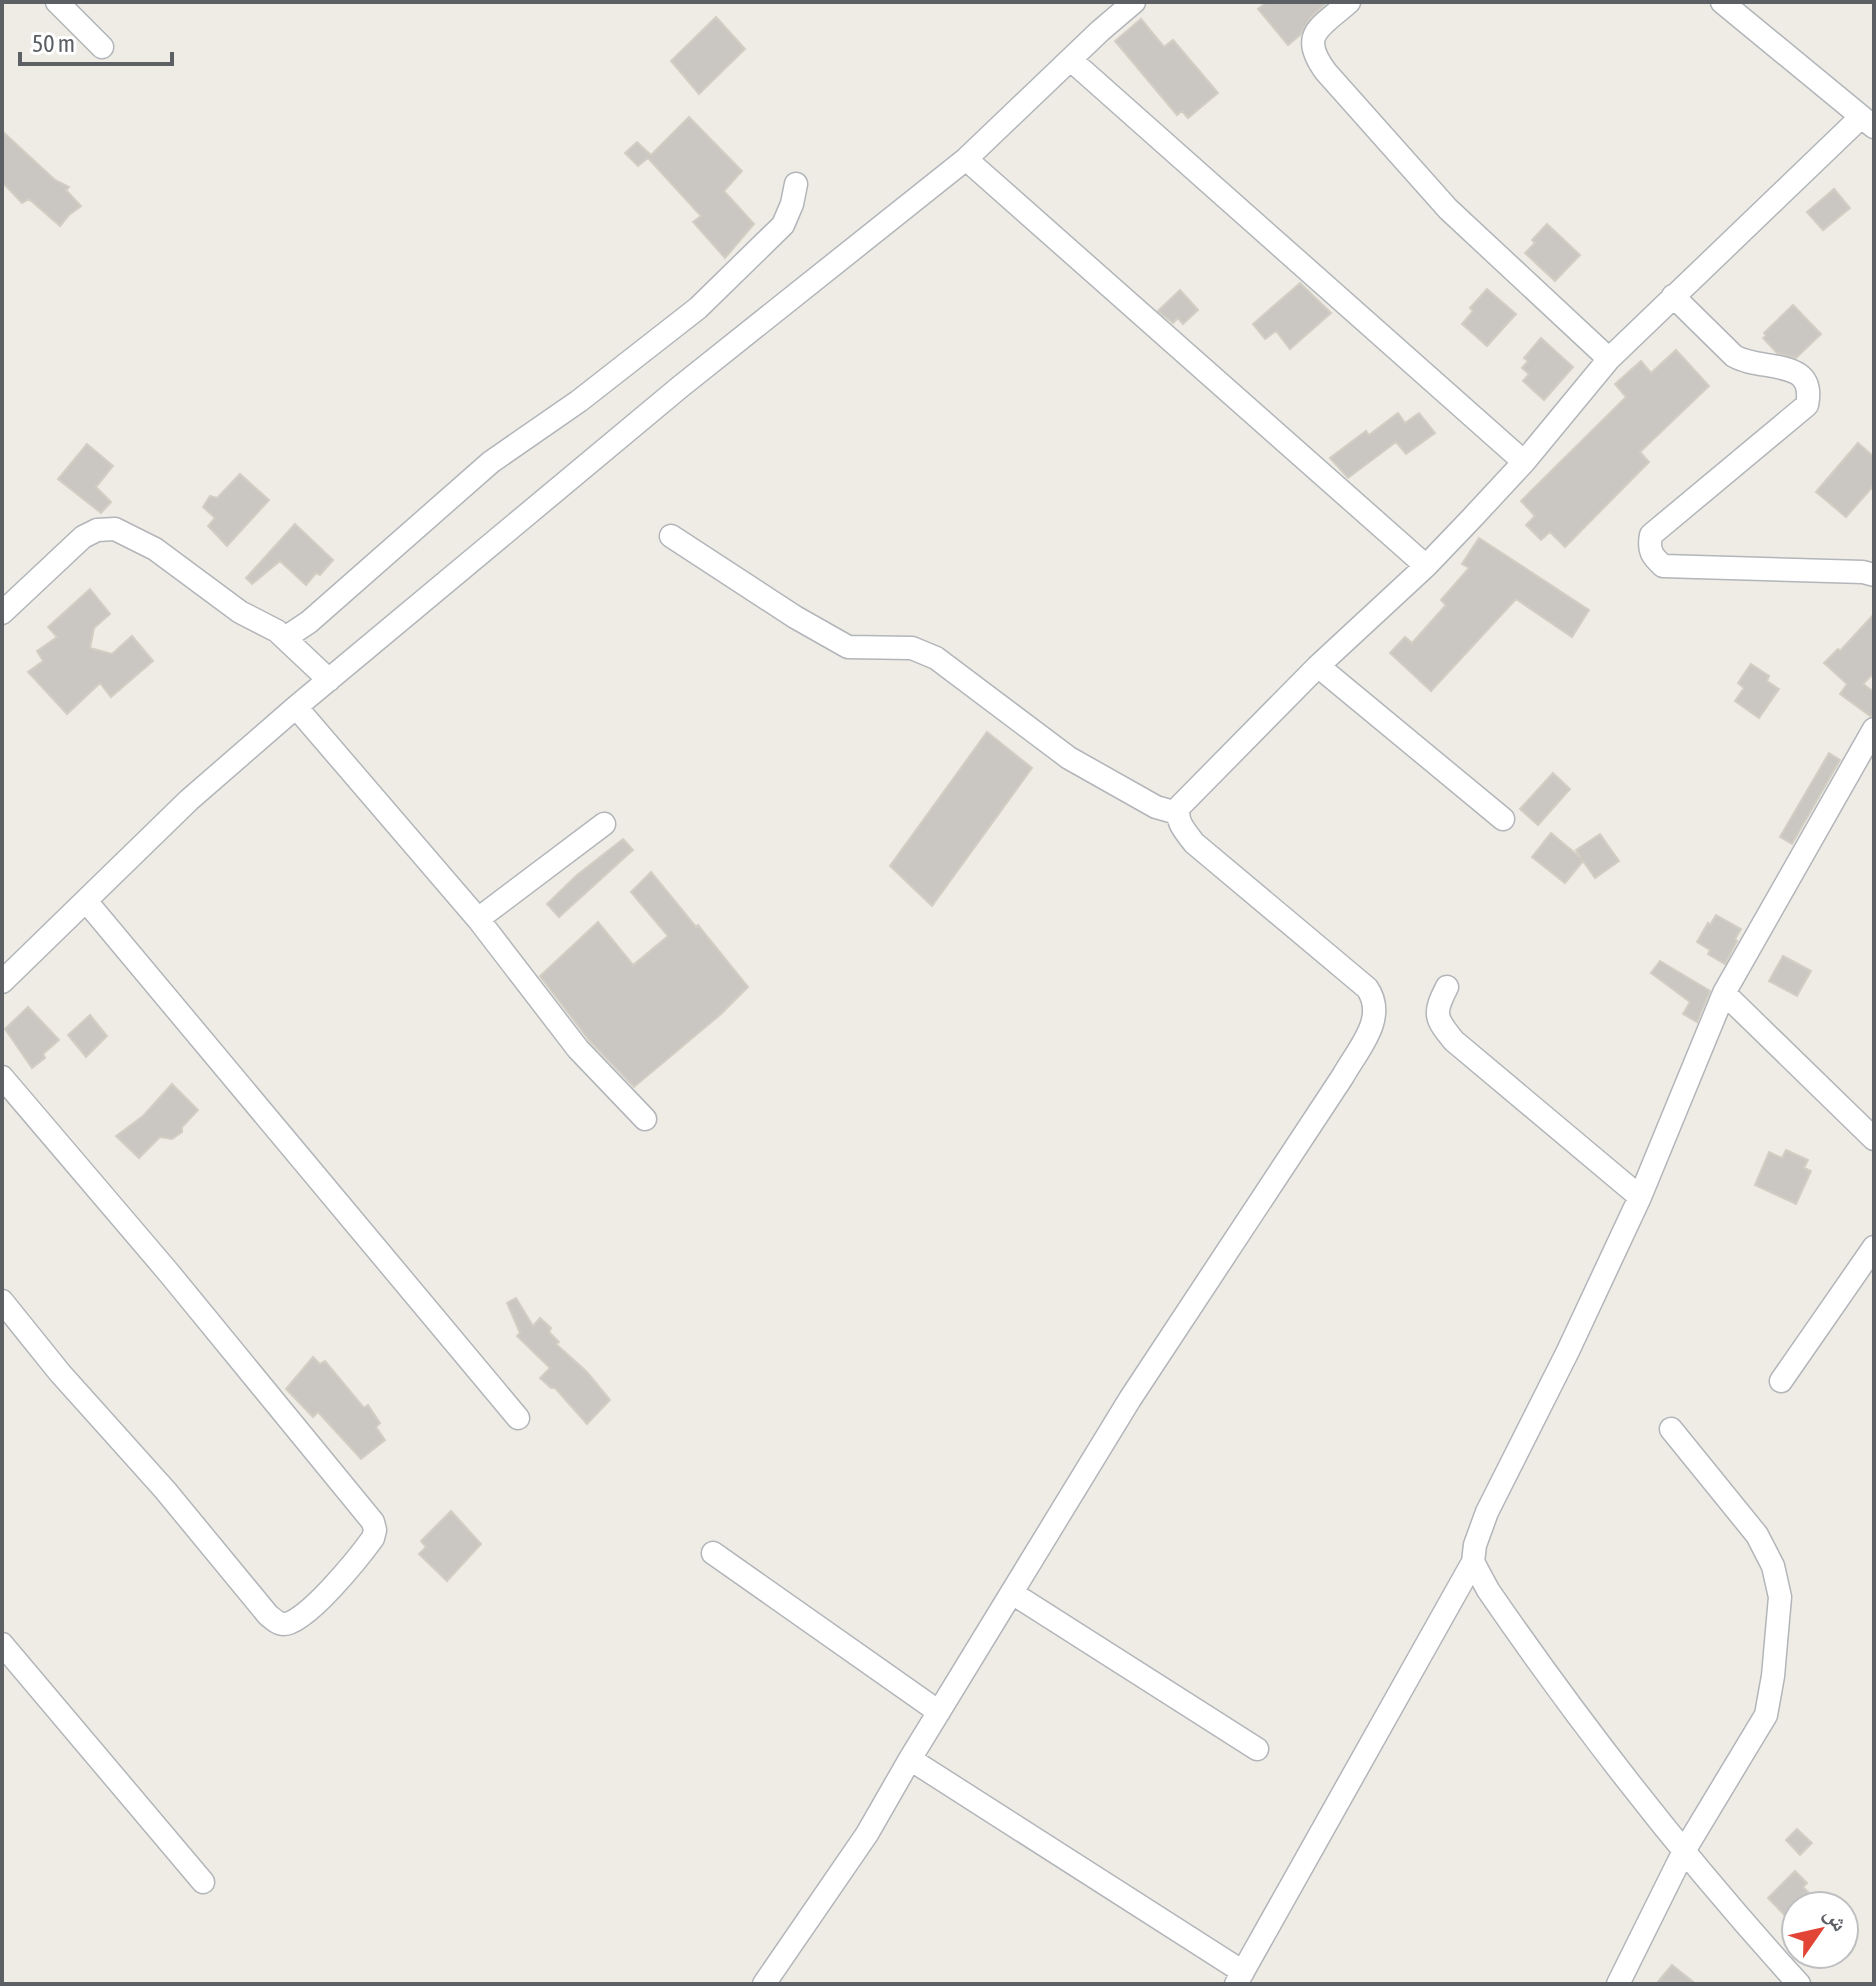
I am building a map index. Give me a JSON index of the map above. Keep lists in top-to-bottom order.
{
  "scale_bar": "50 m",
  "north": "top right"
}
